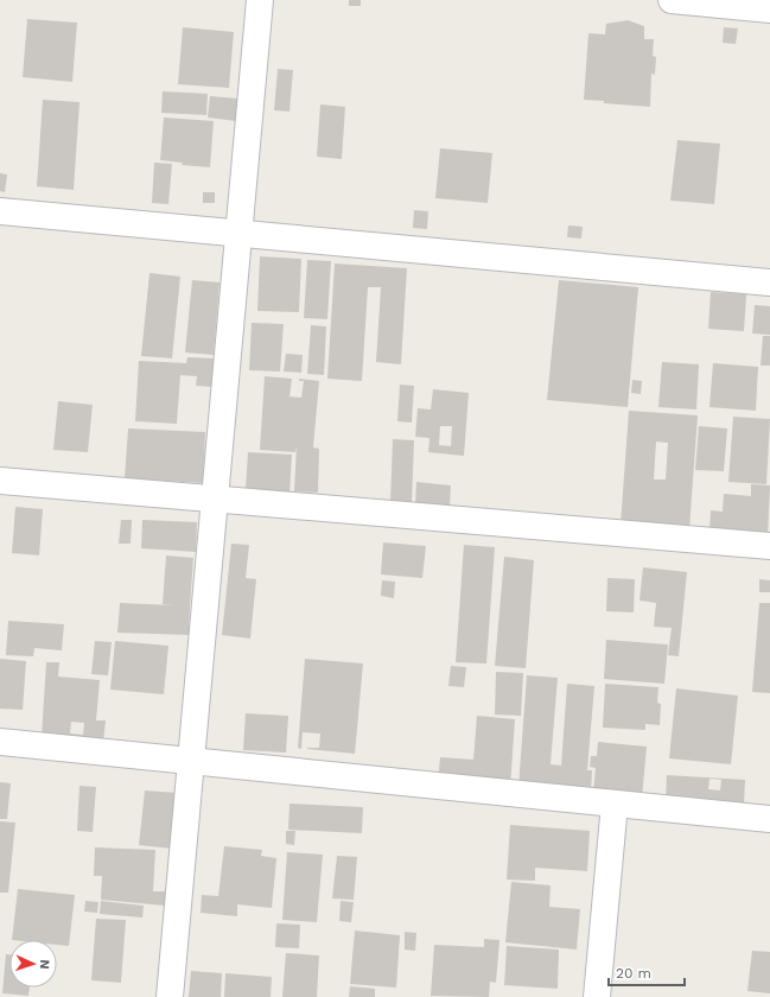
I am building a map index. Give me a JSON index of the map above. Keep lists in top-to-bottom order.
{
  "scale_bar": "20 m",
  "north": "right"
}
